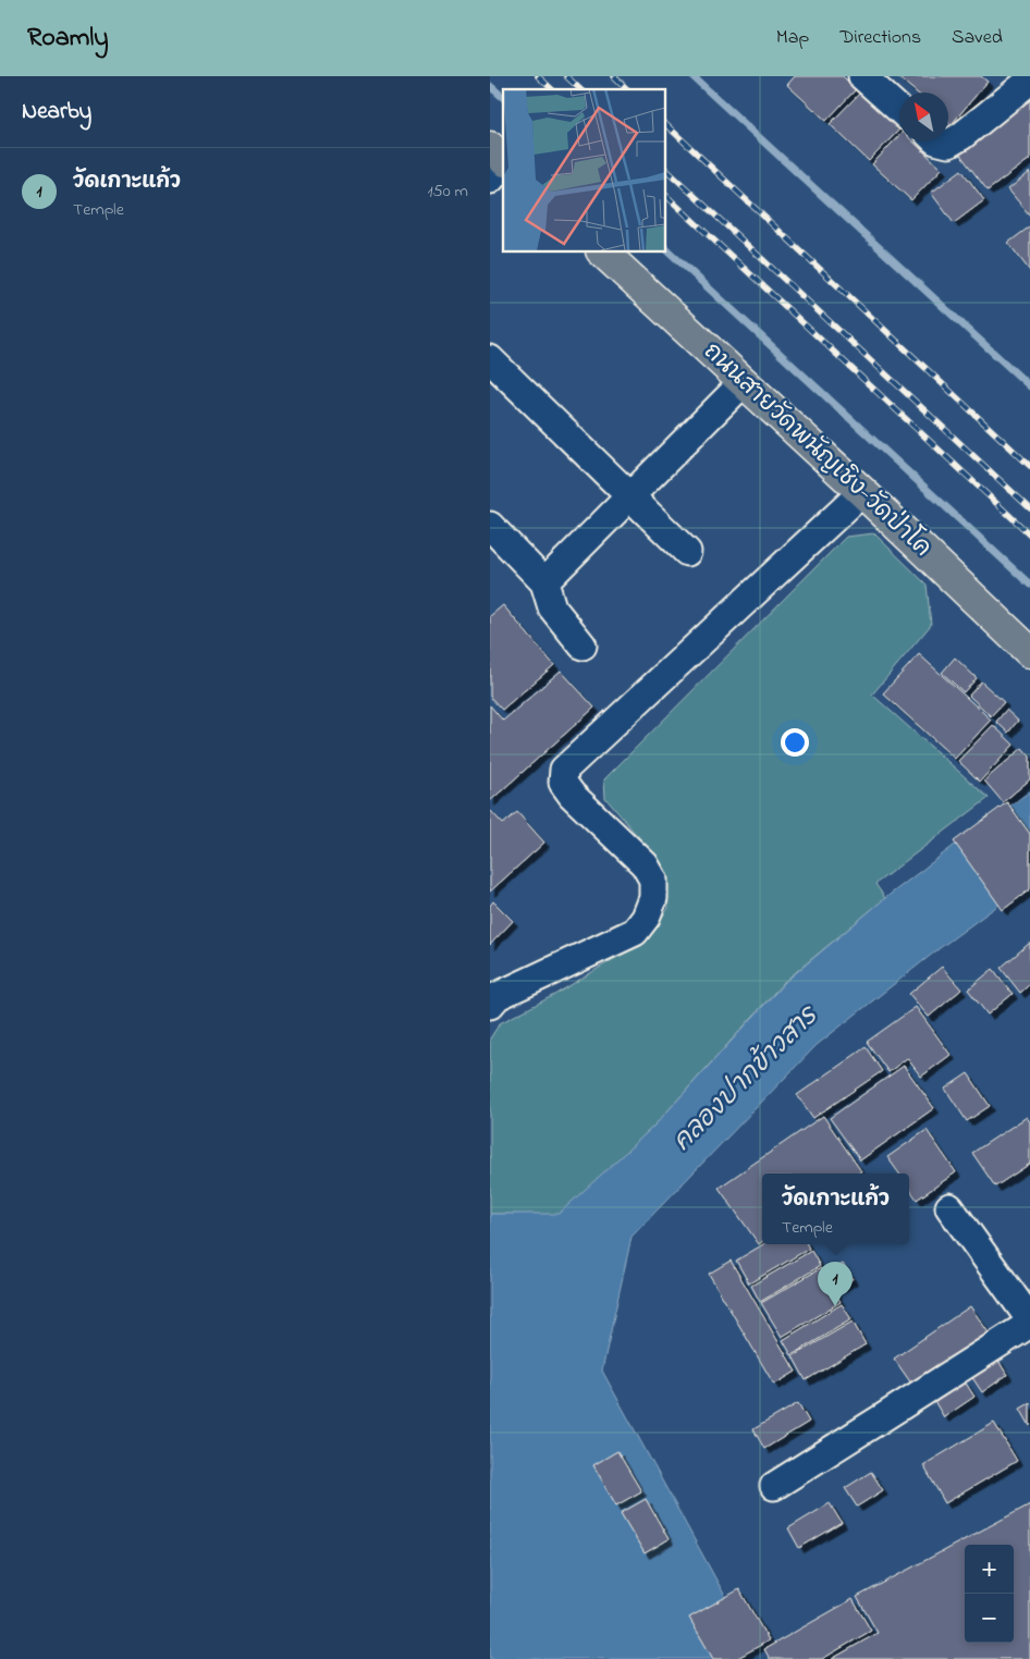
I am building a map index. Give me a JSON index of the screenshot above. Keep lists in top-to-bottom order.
{
  "streets": {
    "main road": ["ถนนสายวัดพนัญเชิง-วัดป่าโค"]
  },
  "water": ["คลองปากข้าวสาร"],
  "north": "top left",
  "page": {
    "header": "Roamly",
    "nav": ["Map", "Directions", "Saved"],
    "heading": "Nearby",
    "list": [
      {
        "mark": "1",
        "name": "วัดเกาะแก้ว",
        "note": "Temple",
        "value": "150 m"
      }
    ],
    "popup": ["วัดเกาะแก้ว", "Temple"],
    "pins": "1",
    "map_buttons": ["+", "−"]
  }
}
